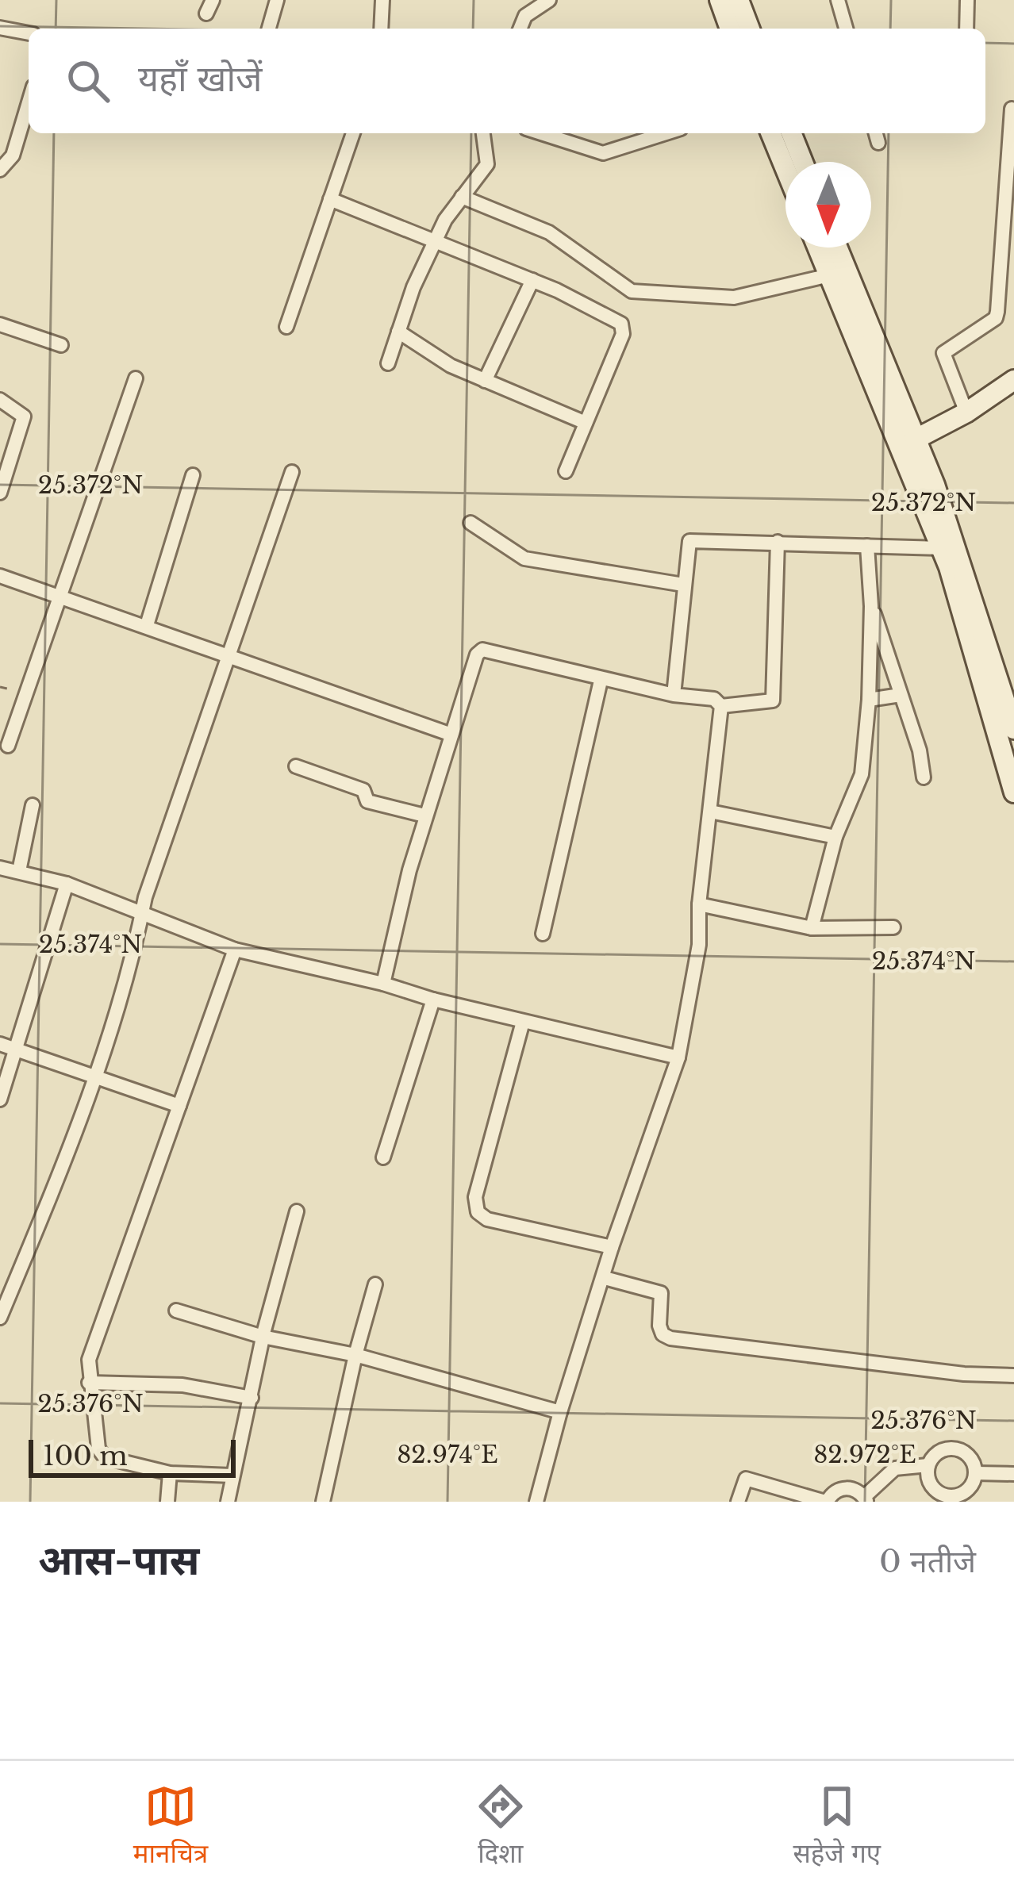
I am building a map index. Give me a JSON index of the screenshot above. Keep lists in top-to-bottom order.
{
  "scale_bar": "100 m",
  "north": "bottom",
  "page": {
    "search": "यहाँ खोजें",
    "scale": "100 m",
    "heading": ["आस-पास", "0 नतीजे"],
    "nav": ["मानचित्र", "दिशा", "सहेजे गए"]
  },
  "coordinates": [
    "25.372°N",
    "25.374°N",
    "25.376°N",
    "82.974°E",
    "82.972°E"
  ]
}
